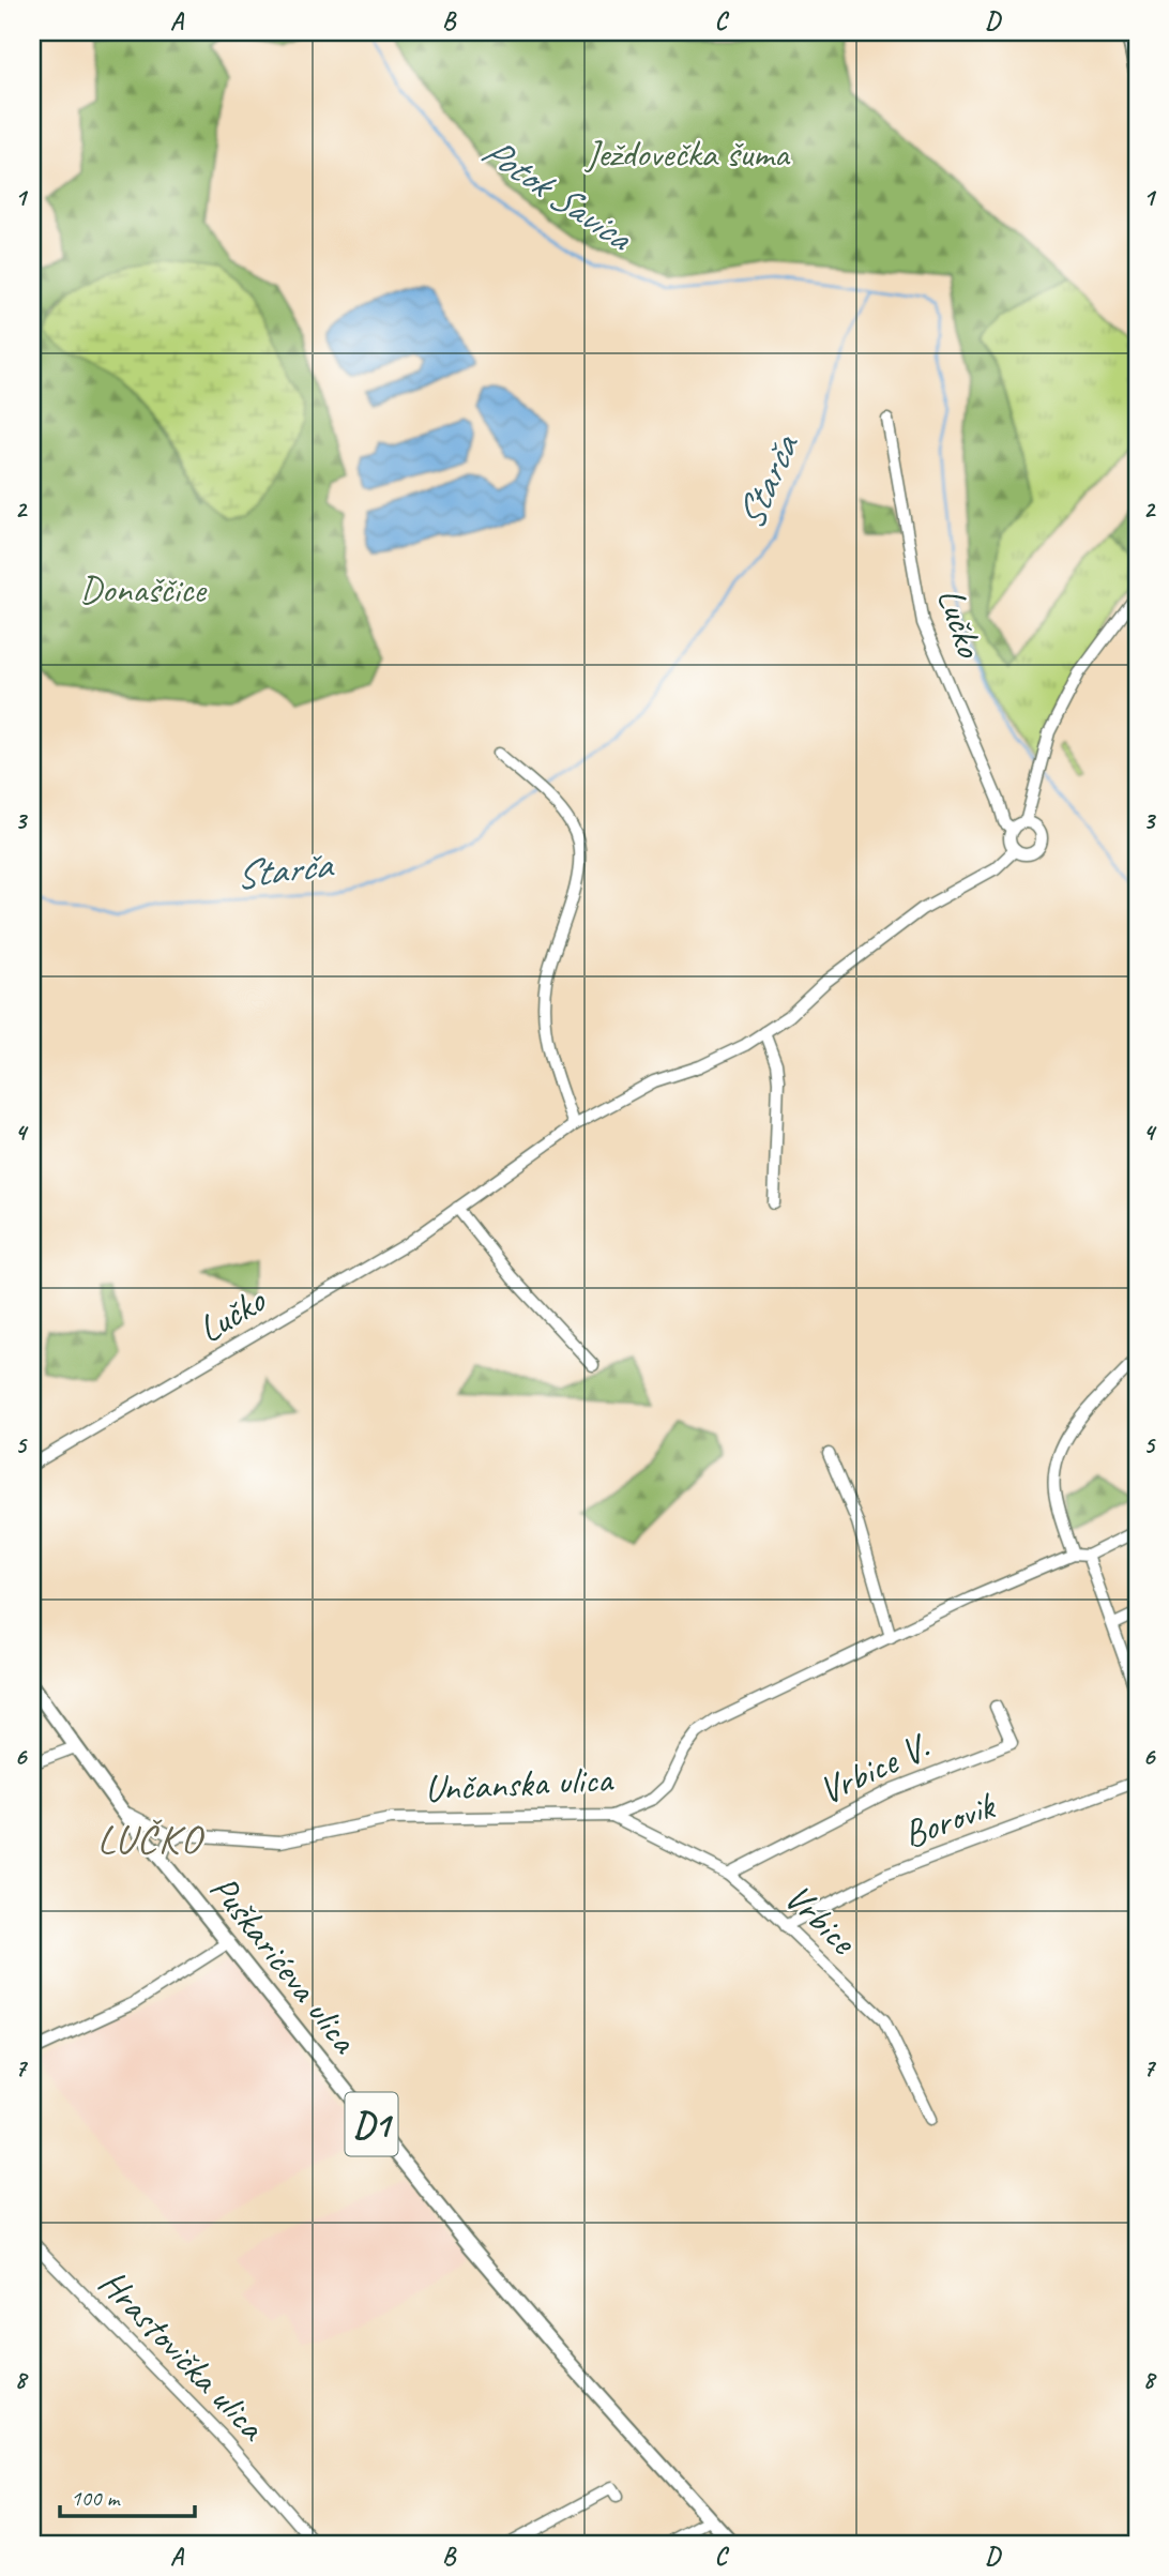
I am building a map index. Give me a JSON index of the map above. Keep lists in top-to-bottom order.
{
  "streets": {
    "main road": ["Puškarićeva ulica", "D1"],
    "street": [
      "Lučko",
      "Vrbice V.",
      "Unčanska ulica",
      "Borovik",
      "Vrbice",
      "Hrastovička ulica"
    ]
  },
  "crossings": [
    ["Vrbice V.", "Vrbice"],
    ["Unčanska ulica", "Vrbice"],
    ["Unčanska ulica", "Puškarićeva ulica"],
    ["Borovik", "Vrbice"]
  ],
  "districts": ["LUČKO"],
  "water": ["Potok Savica", "Starča"],
  "parks": ["Ježdovečka šuma", "Donaščice"],
  "scale_bar": "100 m",
  "grid": {
    "columns": [
      "A",
      "B",
      "C",
      "D"
    ],
    "rows": [
      "1",
      "2",
      "3",
      "4",
      "5",
      "6",
      "7",
      "8"
    ]
  }
}
